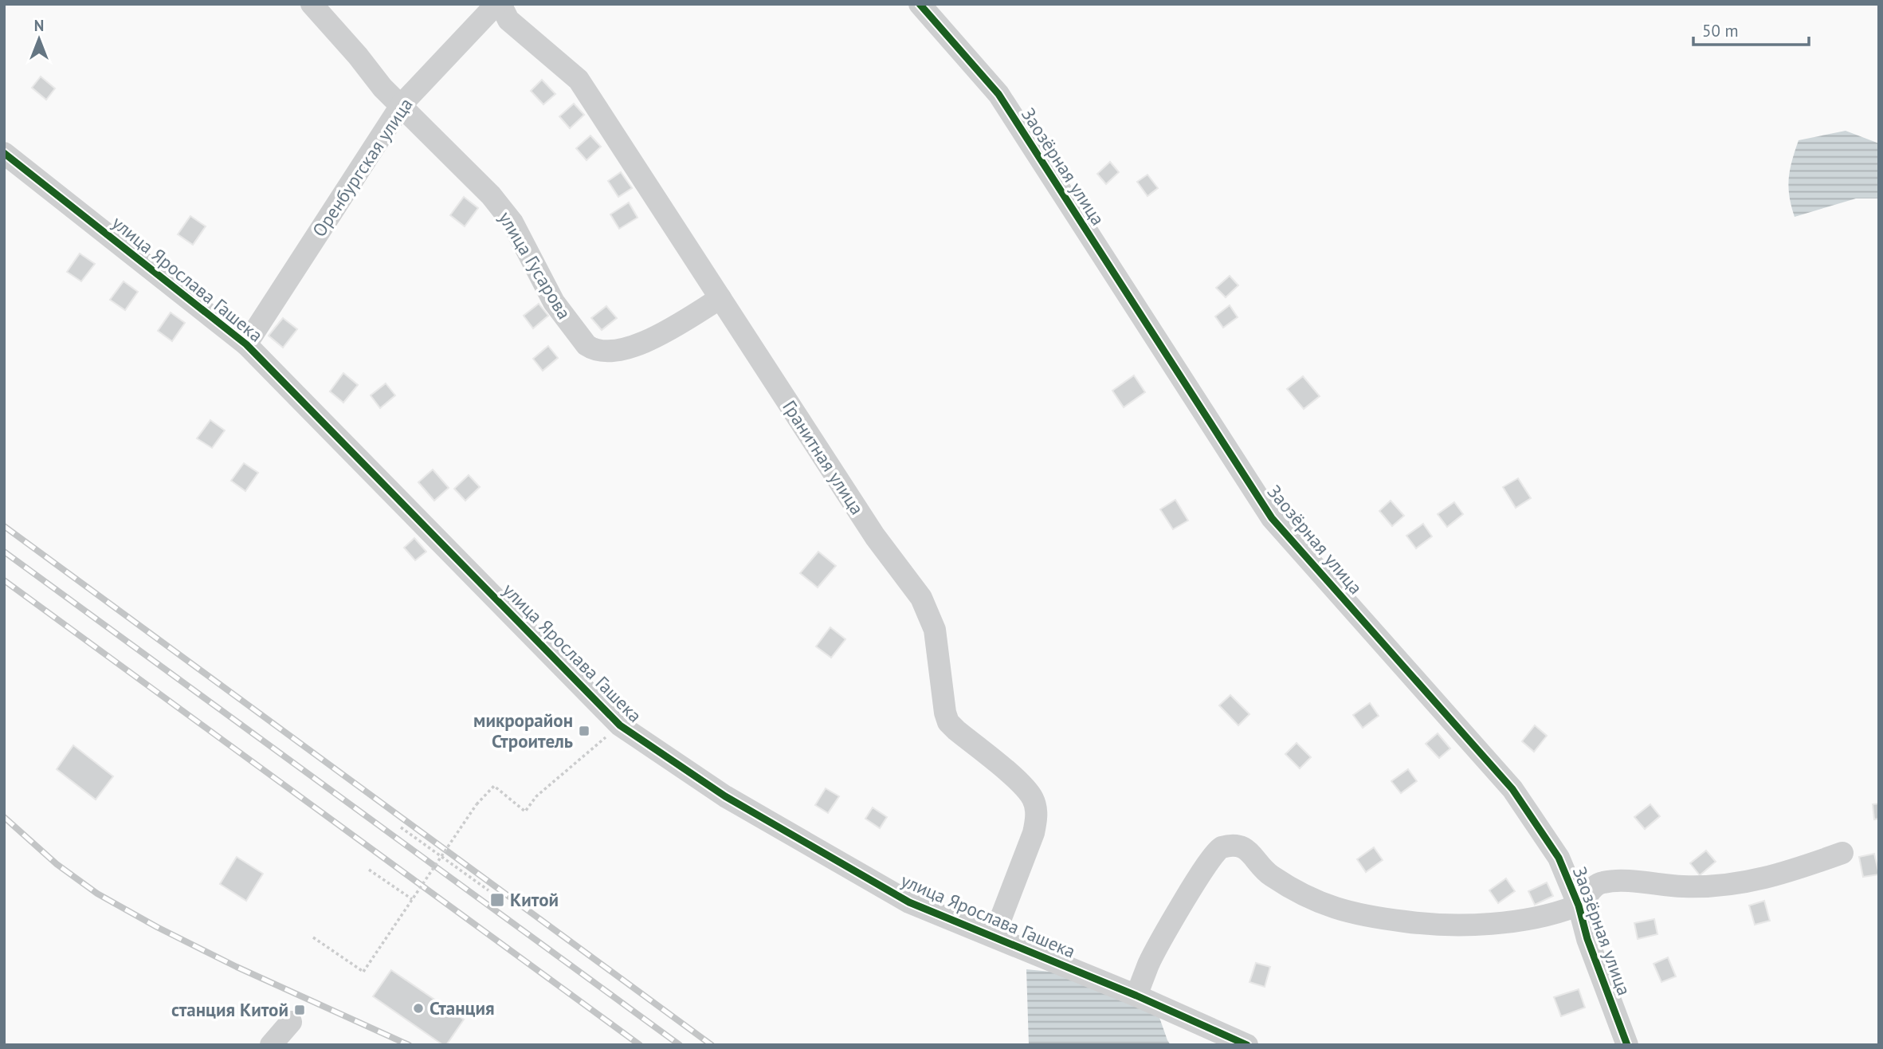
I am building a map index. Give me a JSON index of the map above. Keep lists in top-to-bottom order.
{
  "streets": {
    "street": [
      "Заозёрная улица",
      "Оренбургская улица",
      "улица Гусарова",
      "улица Ярослава Гашека",
      "Гранитная улица"
    ]
  },
  "crossings": [
    ["Оренбургская улица", "улица Гусарова"],
    ["Оренбургская улица", "улица Ярослава Гашека"],
    ["Оренбургская улица", "Гранитная улица"],
    ["улица Гусарова", "Гранитная улица"],
    ["улица Ярослава Гашека", "Гранитная улица"]
  ],
  "places": {
    "transit": ["микрорайон Строитель", "Китой", "станция Китой"],
    "other": ["Станция"]
  },
  "scale_bar": "50 m",
  "north": "top"
}
